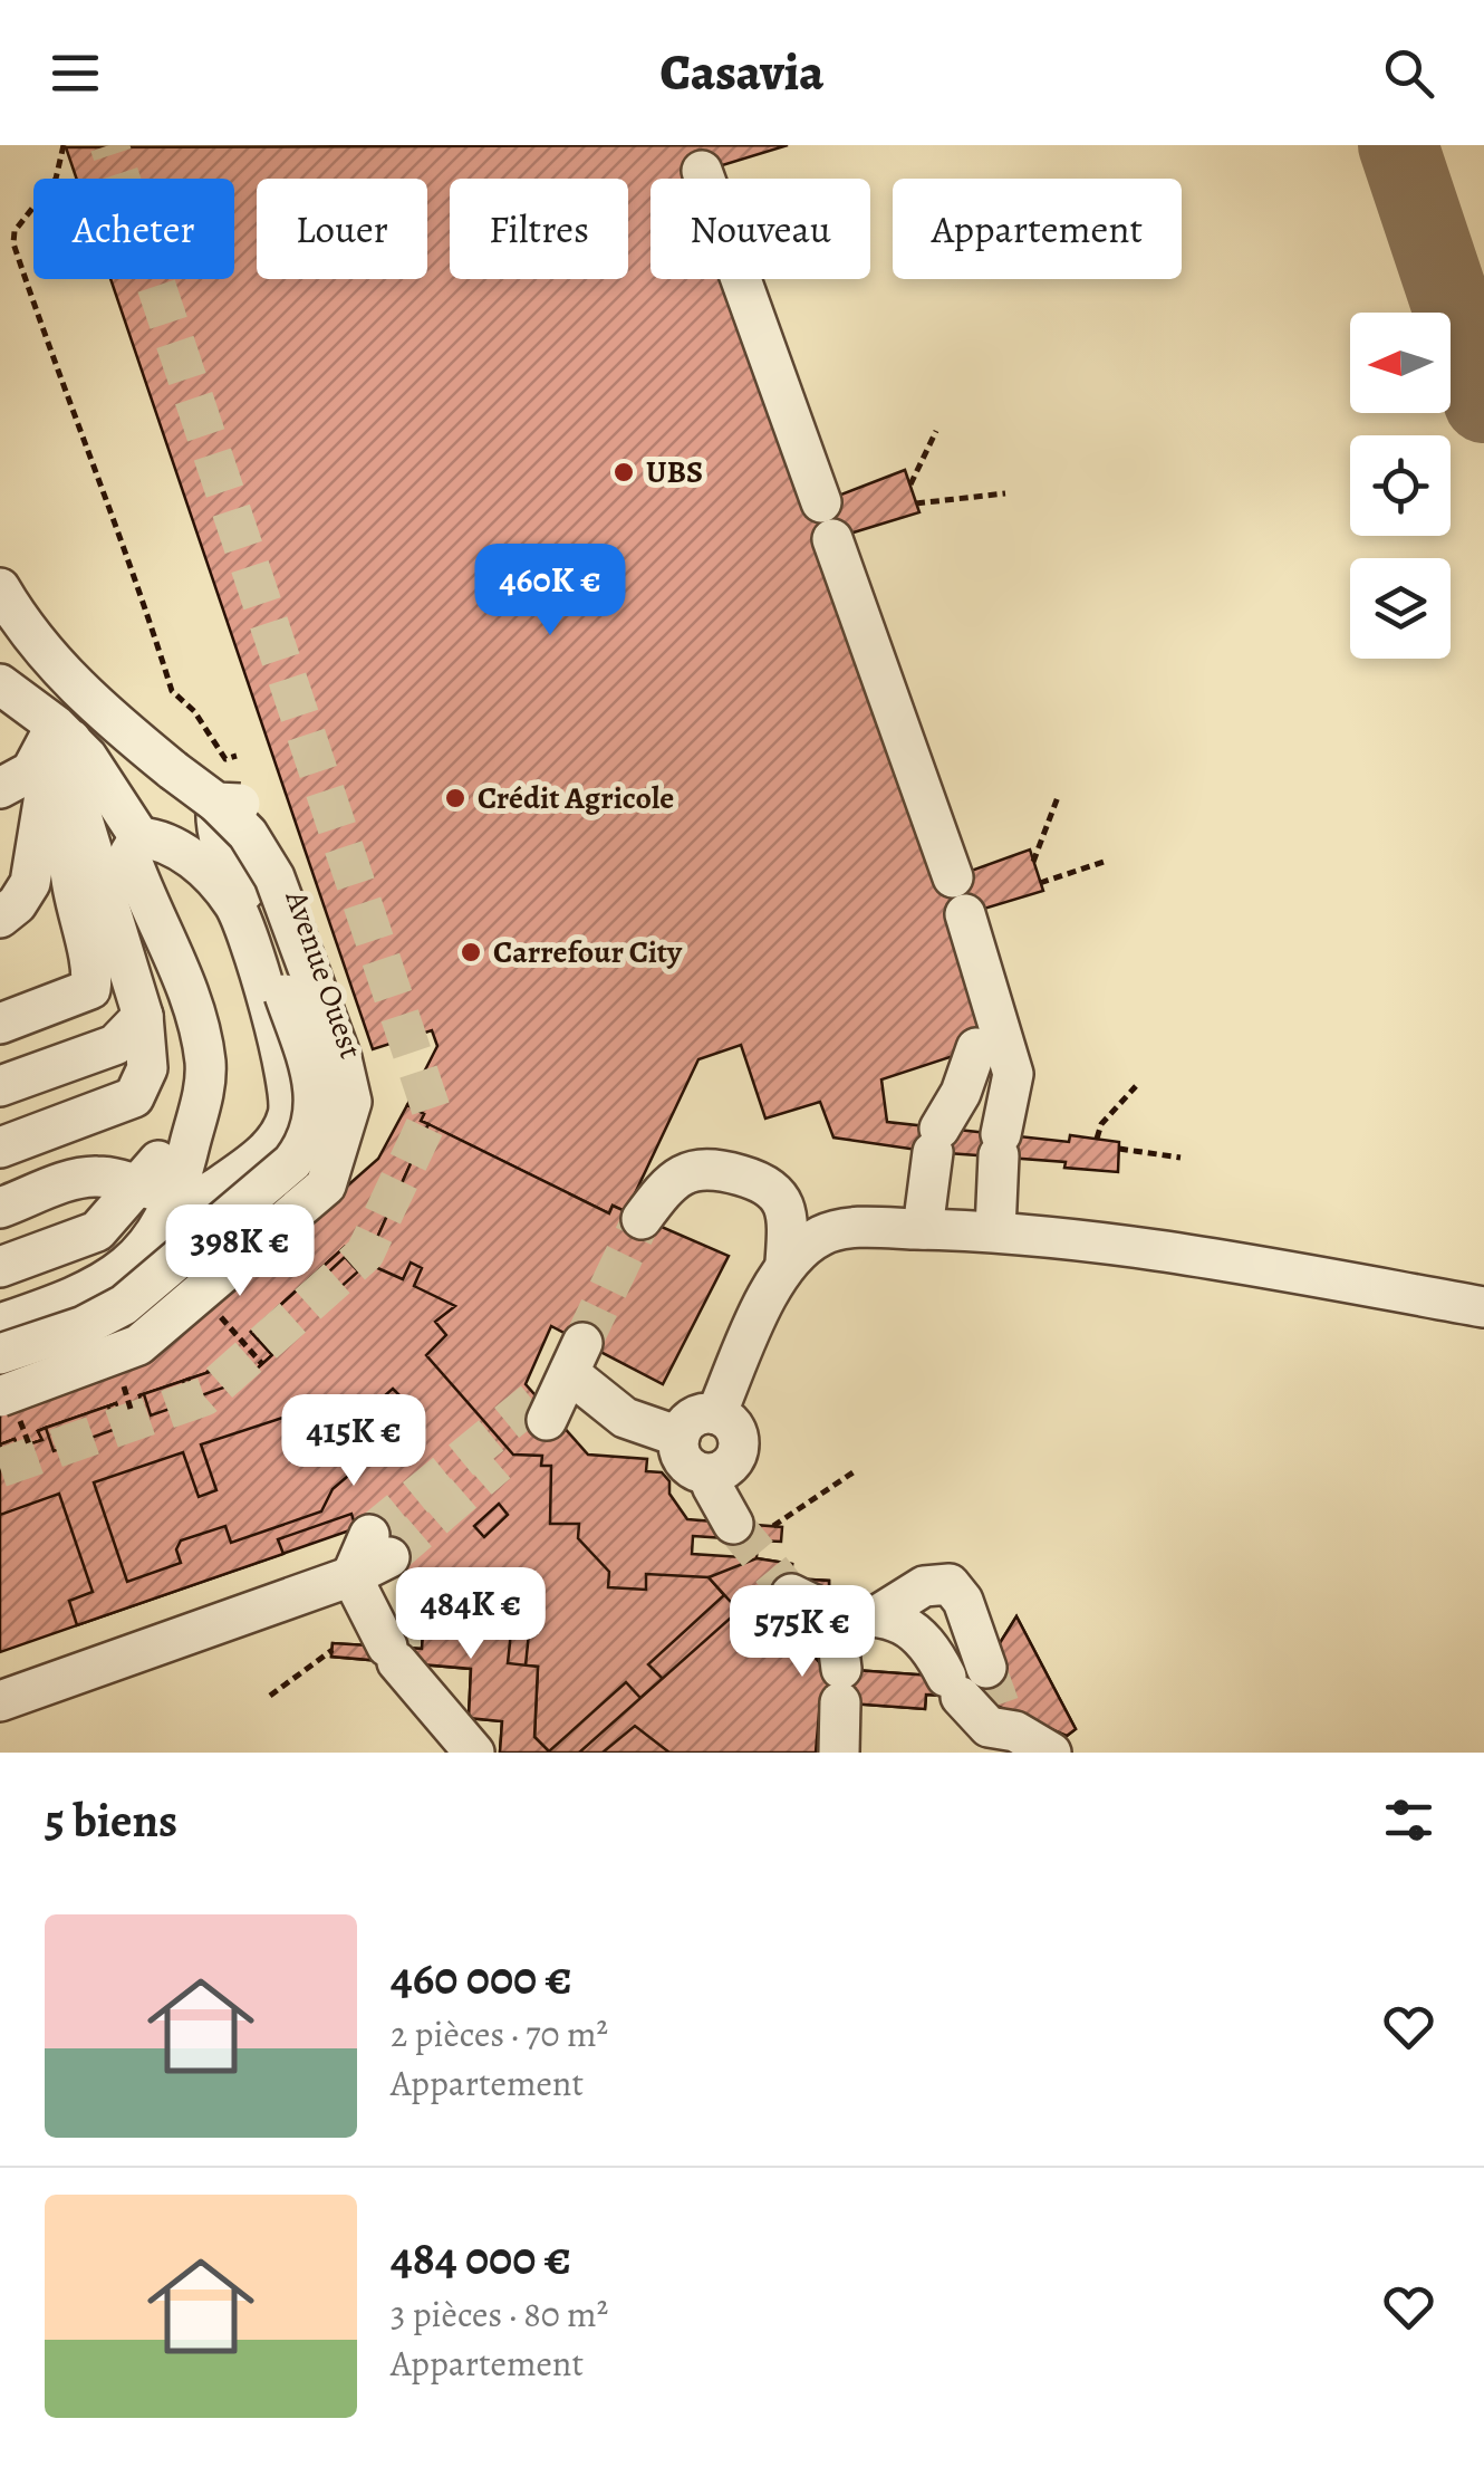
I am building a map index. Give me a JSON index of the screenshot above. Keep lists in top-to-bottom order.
{
  "streets": {
    "lane": ["Avenue Ouest"]
  },
  "places": ["UBS", "Crédit Agricole", "Carrefour City"],
  "north": "left",
  "page": {
    "header": "Casavia",
    "chip": [
      "Acheter",
      "Louer",
      "Filtres",
      "Nouveau",
      "Appartement"
    ],
    "price": [
      "460K €",
      "398K €",
      "415K €",
      "484K €",
      "575K €"
    ],
    "heading": "5 biens",
    "list": [
      {
        "name": "460 000 €",
        "note": "2 pièces · 70 m² · Appartement"
      },
      {
        "name": "484 000 €",
        "note": "3 pièces · 80 m² · Appartement"
      }
    ]
  }
}
